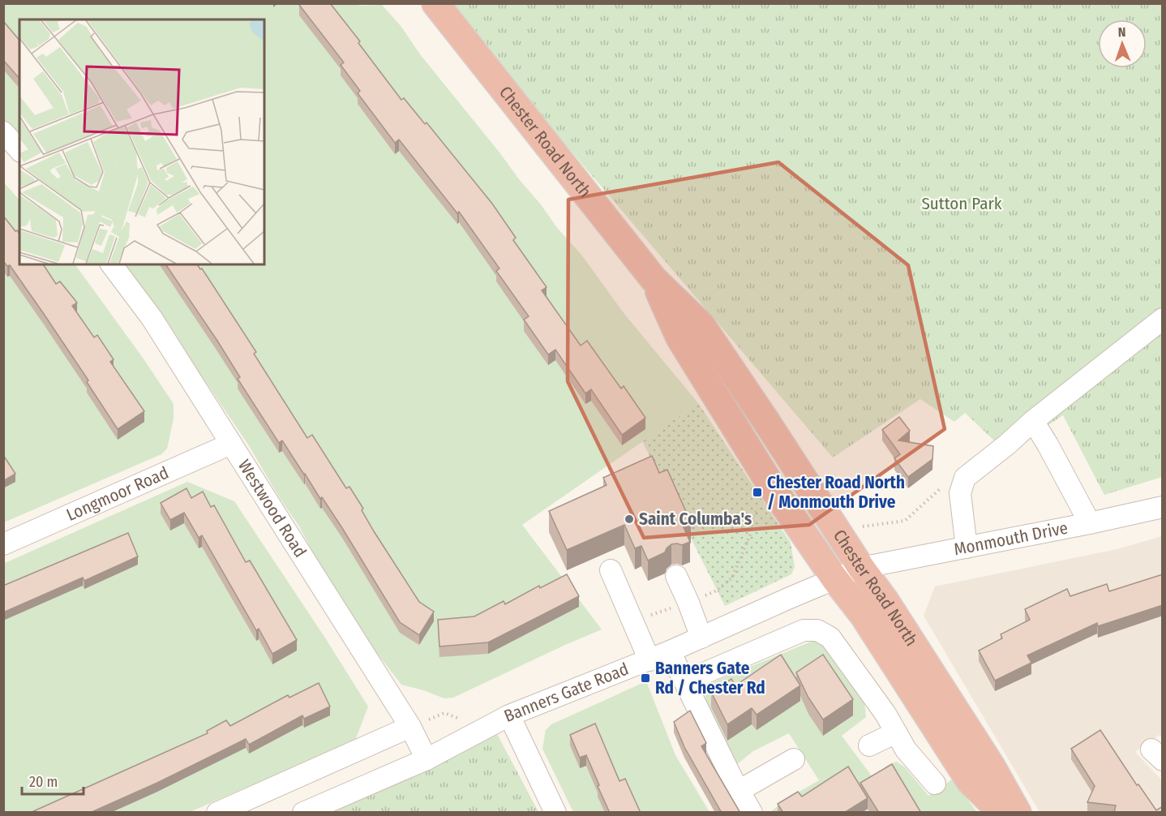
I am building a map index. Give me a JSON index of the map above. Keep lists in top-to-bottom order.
{
  "streets": {
    "highway": ["Chester Road North"],
    "street": [
      "Longmoor Road",
      "Westwood Road",
      "Monmouth Drive",
      "Banners Gate Road"
    ]
  },
  "crossings": [
    ["Chester Road North", "Monmouth Drive"],
    ["Chester Road North", "Banners Gate Road"],
    ["Longmoor Road", "Westwood Road"],
    ["Westwood Road", "Banners Gate Road"],
    ["Monmouth Drive", "Banners Gate Road"]
  ],
  "parks": ["Sutton Park"],
  "places": {
    "transit": ["Chester Road North / Monmouth Drive", "Banners Gate Rd / Chester Rd"],
    "other": ["Saint Columba's"]
  },
  "scale_bar": "20 m",
  "north": "top"
}
